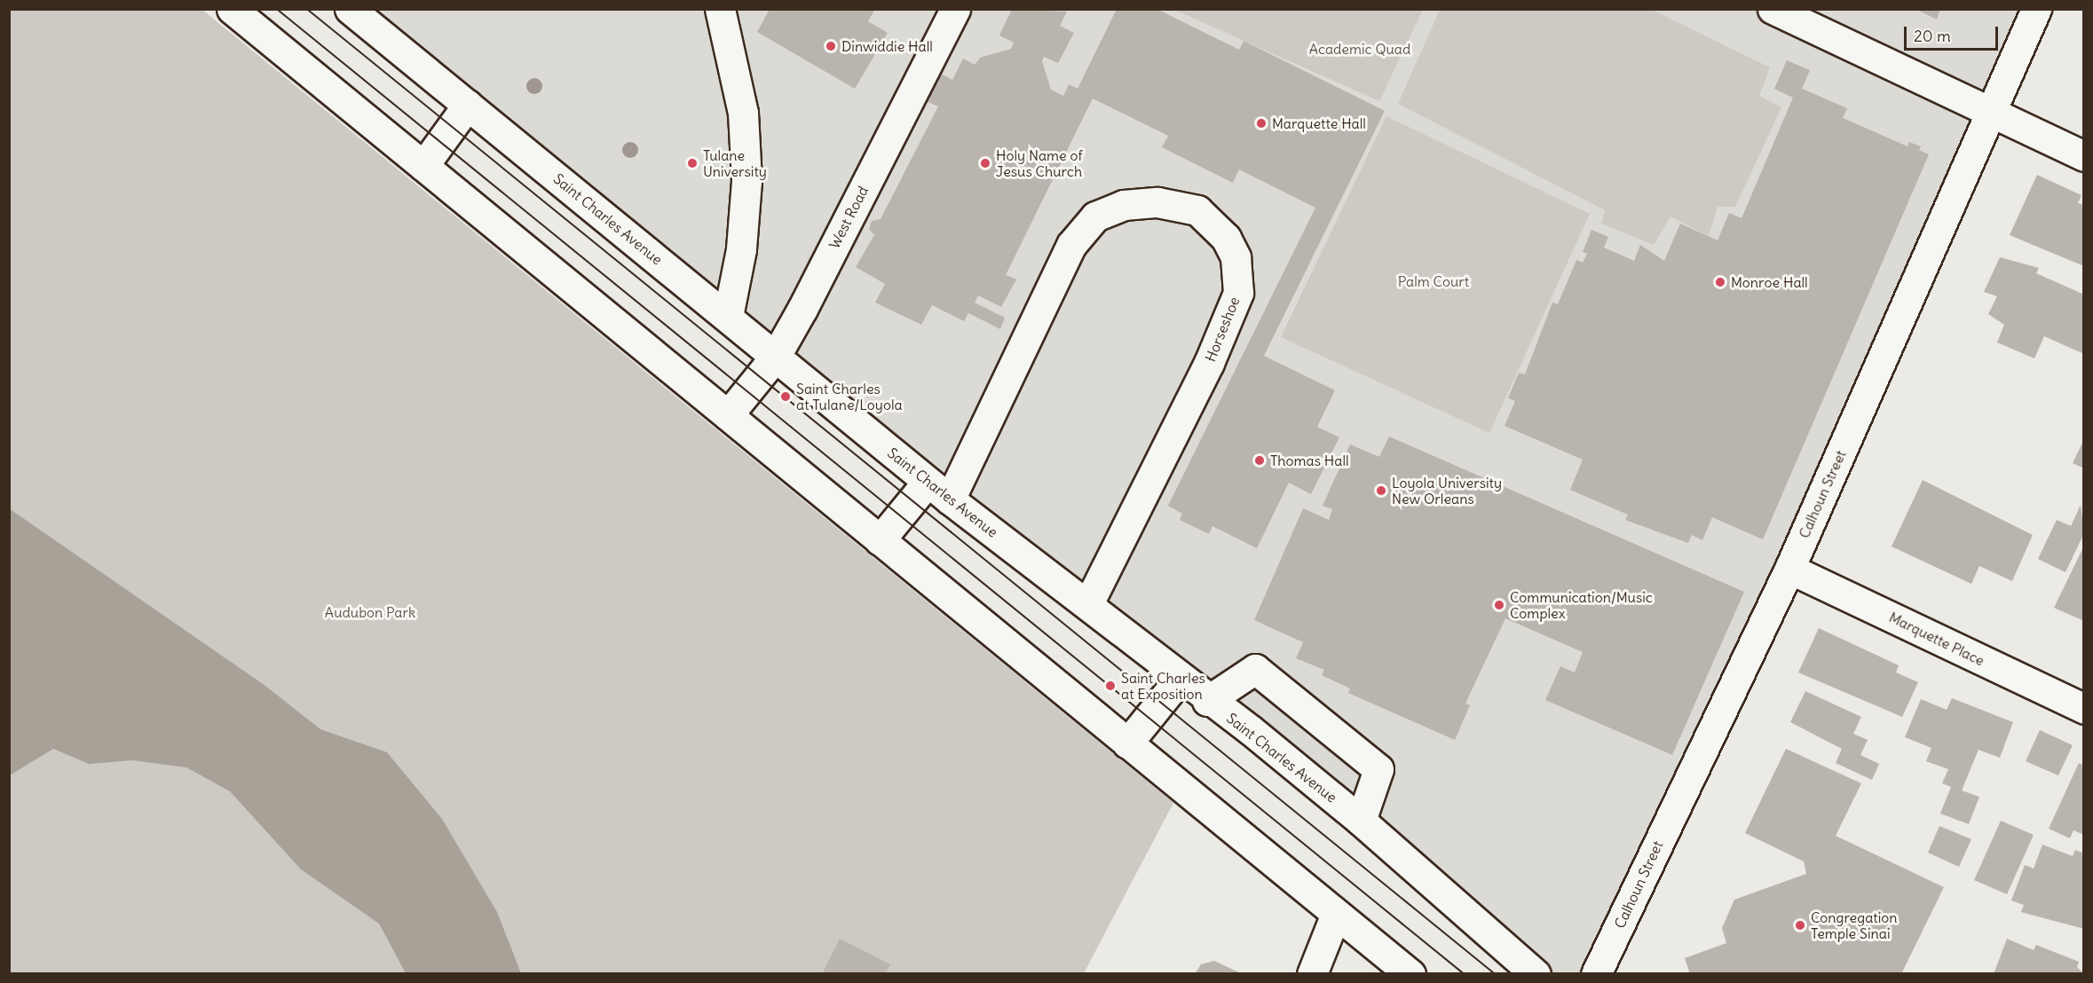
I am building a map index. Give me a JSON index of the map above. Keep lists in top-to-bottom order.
{
  "streets": {
    "main road": [
      "West Road",
      "Saint Charles Avenue",
      "Horseshoe",
      "Calhoun Street",
      "Marquette Place"
    ]
  },
  "crossings": [
    ["West Road", "Saint Charles Avenue"],
    ["Saint Charles Avenue", "Horseshoe"],
    ["Calhoun Street", "Marquette Place"]
  ],
  "parks": ["Academic Quad", "Palm Court", "Audubon Park"],
  "places": [
    "Dinwiddie Hall",
    "Marquette Hall",
    "Tulane University",
    "Holy Name of Jesus Church",
    "Monroe Hall",
    "Saint Charles at Tulane/Loyola",
    "Thomas Hall",
    "Loyola University New Orleans",
    "Communication/Music Complex",
    "Saint Charles at Exposition",
    "Congregation Temple Sinai"
  ],
  "scale_bar": "20 m"
}
